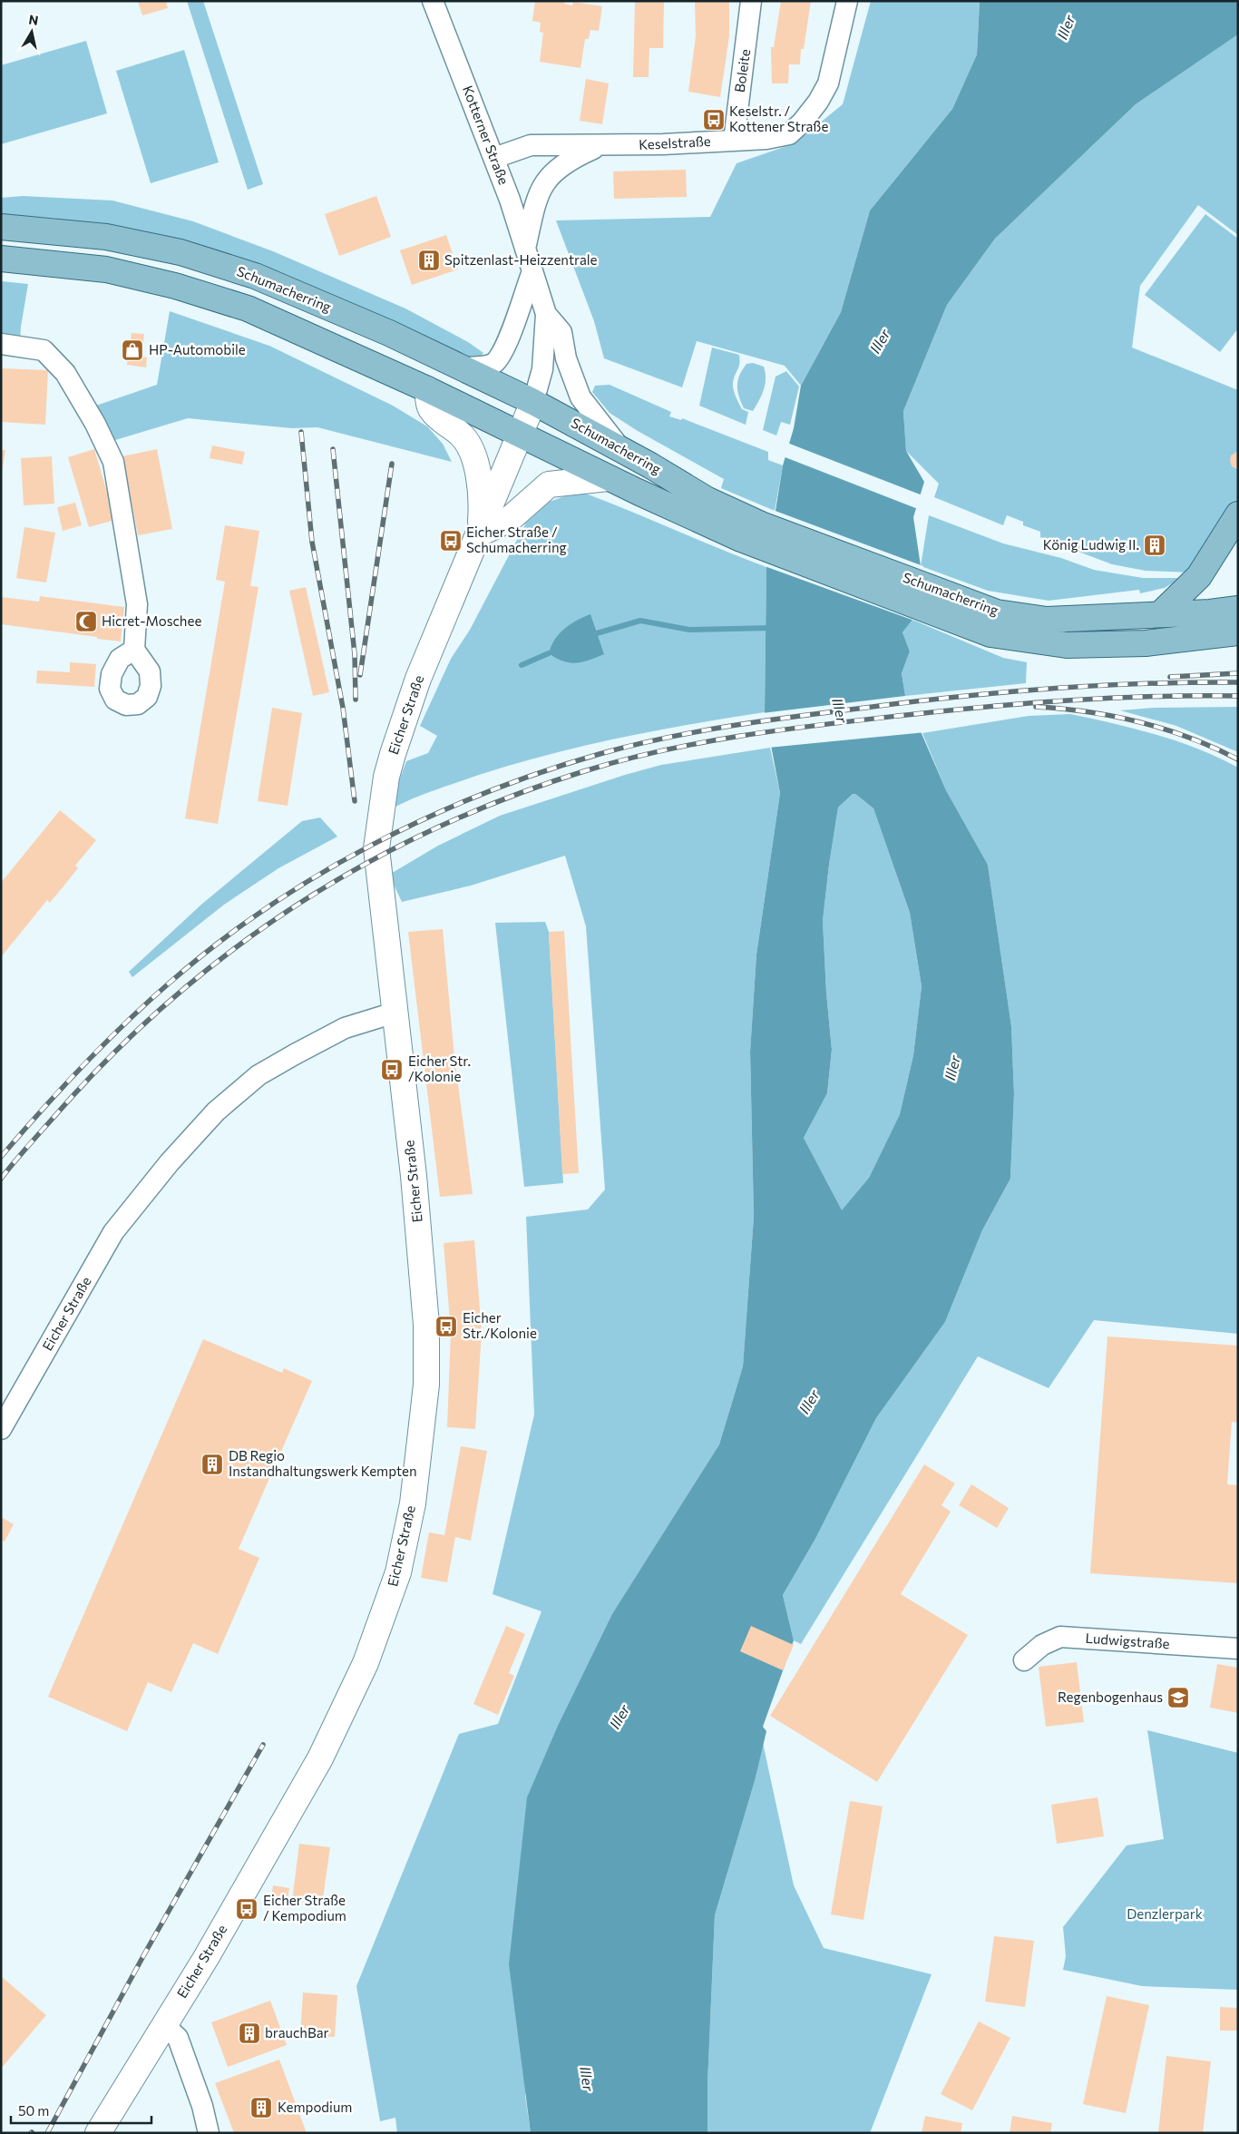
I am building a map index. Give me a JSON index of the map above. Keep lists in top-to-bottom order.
{
  "streets": {
    "main road": ["Schumacherring"],
    "street": [
      "Boleite",
      "Kotterner Straße",
      "Keselstraße",
      "Eicher Straße",
      "Ludwigstraße"
    ]
  },
  "crossings": [
    ["Boleite", "Keselstraße"],
    ["Kotterner Straße", "Keselstraße"],
    ["Kotterner Straße", "Schumacherring"],
    ["Kotterner Straße", "Eicher Straße"],
    ["Schumacherring", "Eicher Straße"]
  ],
  "water": ["Iller"],
  "parks": ["Denzlerpark"],
  "places": {
    "bus stop": [
      "Keselstr. / Kottener Straße",
      "Eicher Straße / Schumacherring",
      "Eicher Str. /Kolonie",
      "Eicher Str./Kolonie",
      "Eicher Straße / Kempodium"
    ],
    "building": [
      "Spitzenlast-Heizzentrale",
      "König Ludwig II.",
      "DB Regio Instandhaltungswerk Kempten",
      "brauchBar",
      "Kempodium"
    ],
    "shop": ["HP-Automobile"],
    "mosque": ["Hicret-Moschee"],
    "school or university": ["Regenbogenhaus"]
  },
  "scale_bar": "50 m",
  "north": "top"
}
